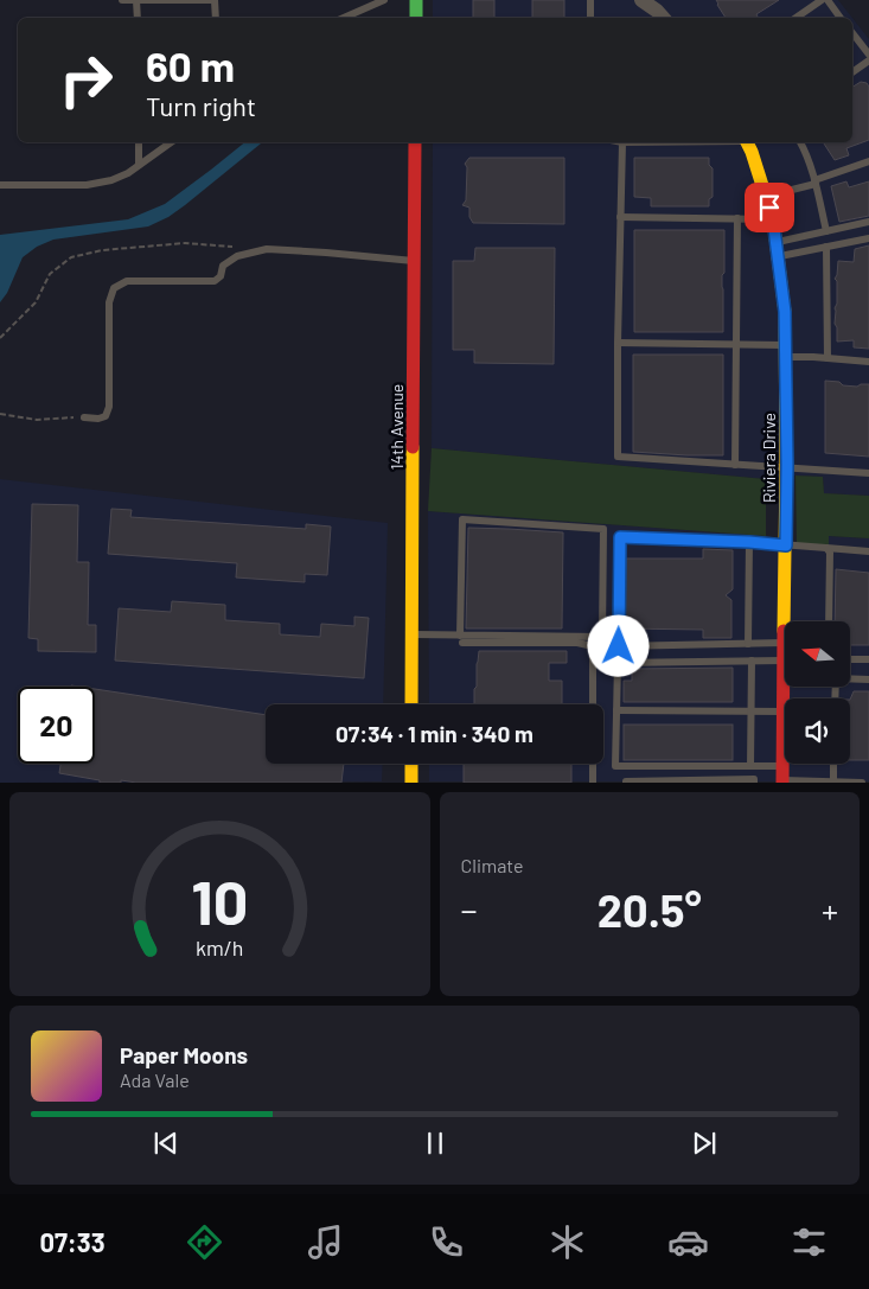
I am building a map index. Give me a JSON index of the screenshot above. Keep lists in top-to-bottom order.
{
  "streets": {
    "street": ["14th Avenue", "Riviera Drive"]
  },
  "north": "left",
  "page": {
    "turn": ["60 m", "Turn right"],
    "limit": "20",
    "trip": "07:34 · 1 min · 340 m",
    "tile": "Climate",
    "heat": ["−", "20.5°", "+"],
    "song": ["Paper Moons", "Ada Vale"],
    "tabs": "07:33",
    "gauge": ["10", "km/h"]
  }
}
